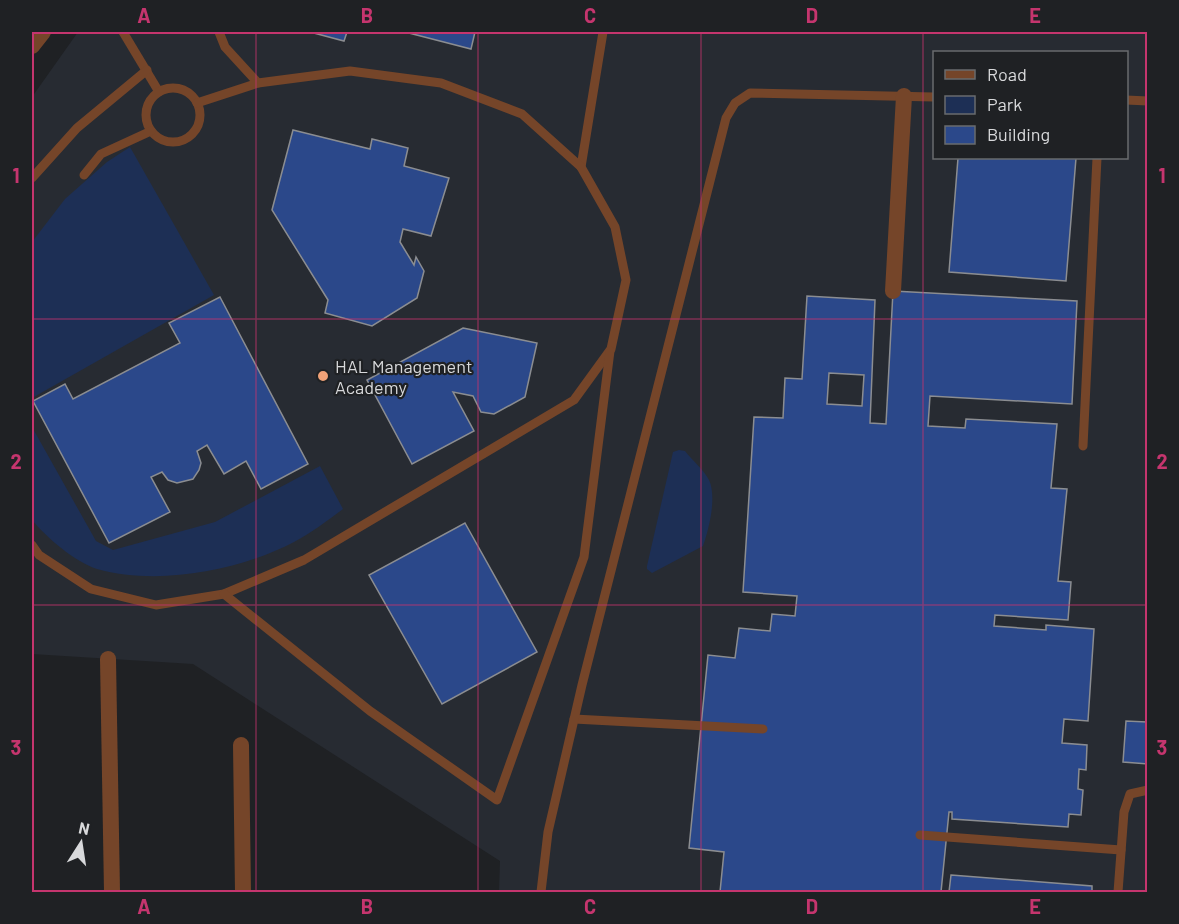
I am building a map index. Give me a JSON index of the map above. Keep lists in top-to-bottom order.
{
  "places": ["HAL Management Academy"],
  "legend": ["Road", "Park", "Building"],
  "north": "top",
  "grid": {
    "columns": [
      "A",
      "B",
      "C",
      "D",
      "E"
    ],
    "rows": ["1", "2", "3"]
  }
}
